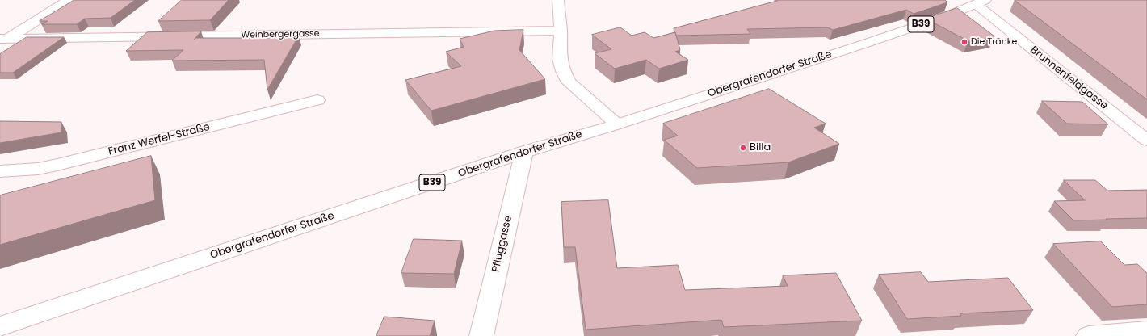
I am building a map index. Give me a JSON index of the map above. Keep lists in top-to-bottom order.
{
  "streets": {
    "street": [
      "B39",
      "Weinbergergasse",
      "Obergrafendorfer Straße",
      "Brunnenfeldgasse",
      "Franz Werfel-Straße",
      "Pfluggasse"
    ]
  },
  "crossings": [
    ["Obergrafendorfer Straße", "Brunnenfeldgasse"],
    ["Obergrafendorfer Straße", "Pfluggasse"]
  ],
  "places": ["Die Tränke", "Billa"]
}
